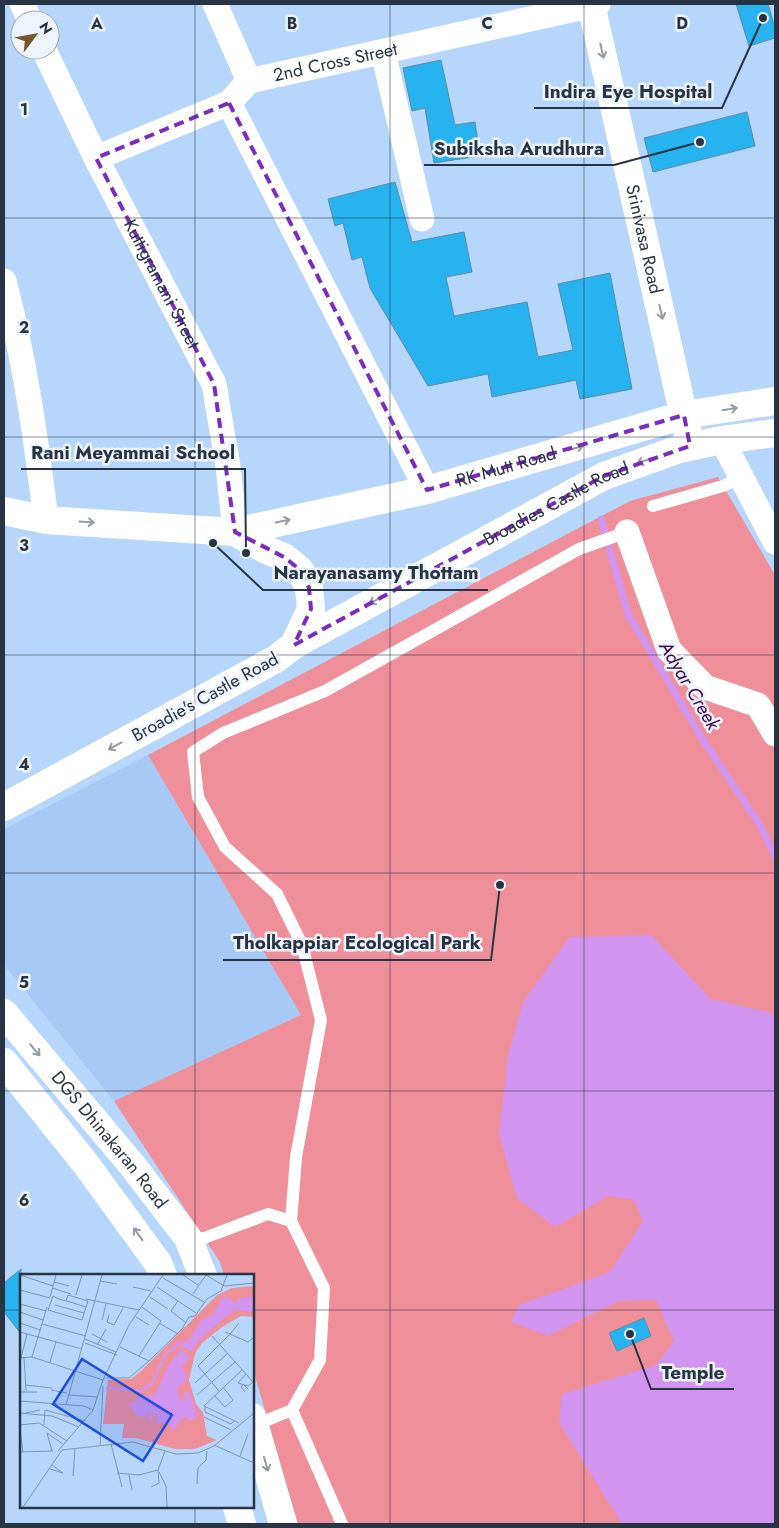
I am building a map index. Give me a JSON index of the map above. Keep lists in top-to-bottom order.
{
  "streets": {
    "main road": [
      "Srinivasa Road",
      "RK Mutt Road",
      "Broadies Castle Road",
      "Broadie's Castle Road",
      "DGS Dhinakaran Road"
    ],
    "street": ["2nd Cross Street", "Kuttigramani Street"]
  },
  "crossings": [
    ["2nd Cross Street", "Srinivasa Road"],
    ["2nd Cross Street", "Kuttigramani Street"],
    ["Srinivasa Road", "RK Mutt Road"],
    ["Srinivasa Road", "Broadies Castle Road"],
    ["Kuttigramani Street", "RK Mutt Road"],
    ["Kuttigramani Street", "Broadie's Castle Road"],
    ["RK Mutt Road", "Broadie's Castle Road"],
    ["Broadies Castle Road", "Broadie's Castle Road"]
  ],
  "one_way": [
    "Srinivasa Road",
    "RK Mutt Road",
    "Broadies Castle Road",
    "Broadie's Castle Road"
  ],
  "water": ["Adyar Creek"],
  "places": [
    "Indira Eye Hospital",
    "Subiksha Arudhura",
    "Narayanasamy Thottam",
    "Rani Meyammai School",
    "Tholkappiar Ecological Park",
    "Temple"
  ],
  "north": "top right",
  "grid": {
    "columns": [
      "A",
      "B",
      "C",
      "D"
    ],
    "rows": [
      "1",
      "2",
      "3",
      "4",
      "5",
      "6"
    ]
  }
}
